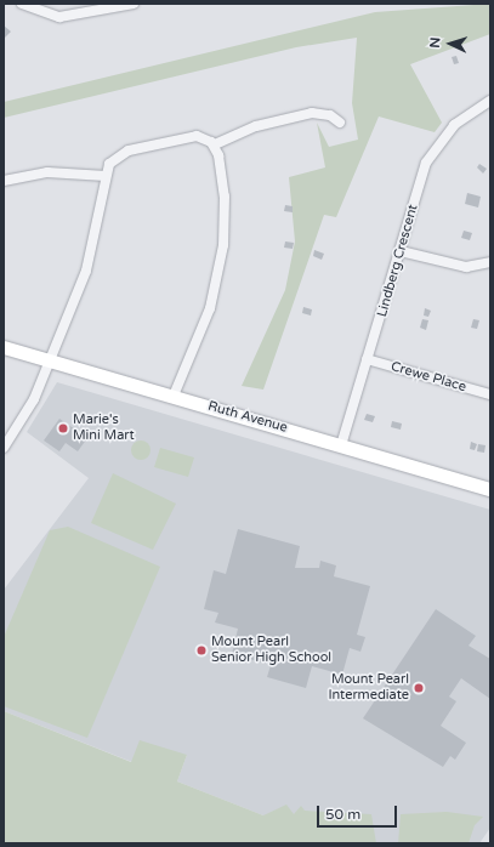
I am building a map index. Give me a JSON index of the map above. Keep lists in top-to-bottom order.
{
  "streets": {
    "main road": ["Ruth Avenue"],
    "street": ["Lindberg Crescent", "Crewe Place"]
  },
  "crossings": [
    ["Lindberg Crescent", "Crewe Place"],
    ["Lindberg Crescent", "Ruth Avenue"]
  ],
  "places": ["Marie's Mini Mart", "Mount Pearl Senior High School", "Mount Pearl Intermediate"],
  "scale_bar": "50 m",
  "north": "left"
}
